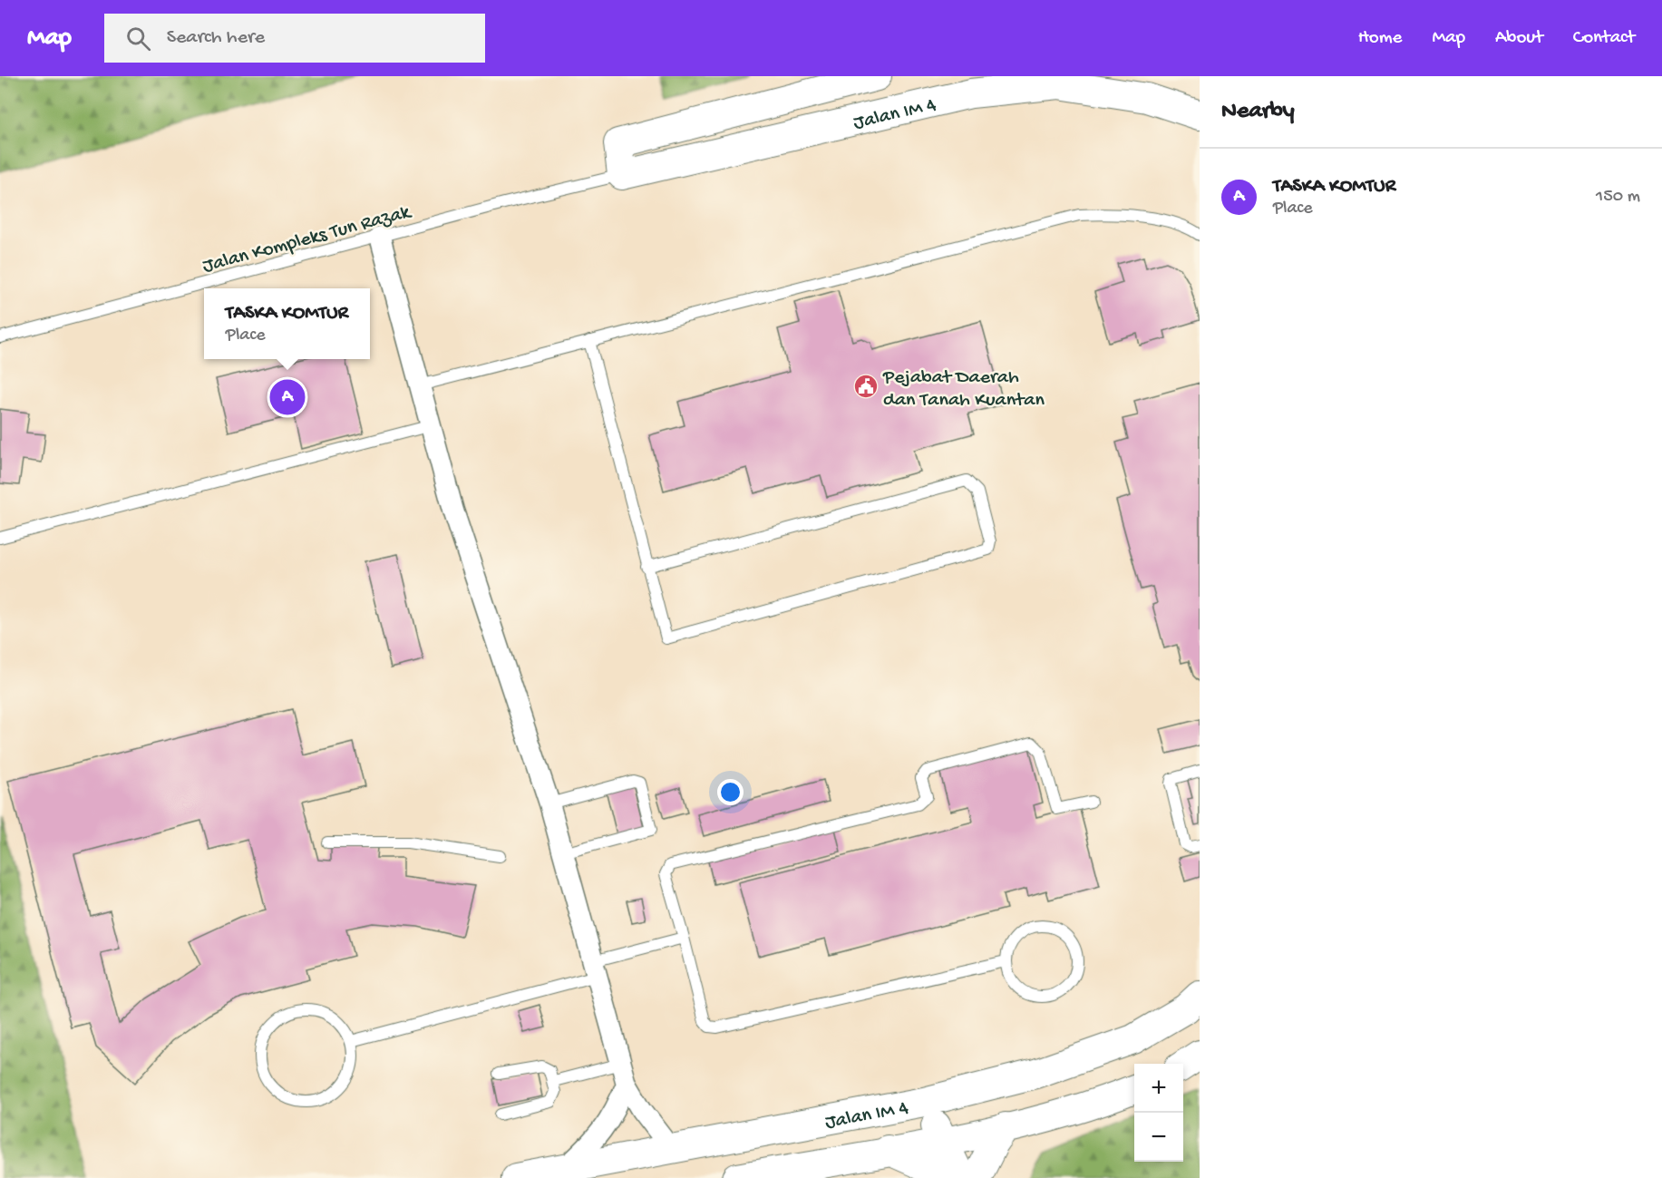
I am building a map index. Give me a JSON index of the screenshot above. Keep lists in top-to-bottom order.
{
  "streets": {
    "street": ["Jalan IM 4"],
    "lane": ["Jalan Kompleks Tun Razak"]
  },
  "crossings": [
    ["Jalan IM 4", "Jalan Kompleks Tun Razak"]
  ],
  "places": {
    "public building": ["Pejabat Daerah dan Tanah Kuantan"]
  },
  "page": {
    "header": "Map",
    "search": "Search here",
    "nav": [
      "Home",
      "Map",
      "About",
      "Contact"
    ],
    "heading": "Nearby",
    "list": [
      {
        "mark": "A",
        "name": "TASKA KOMTUR",
        "note": "Place",
        "value": "150 m"
      }
    ],
    "popup": ["TASKA KOMTUR", "Place"],
    "pins": "A",
    "map_buttons": ["+", "−"]
  }
}
